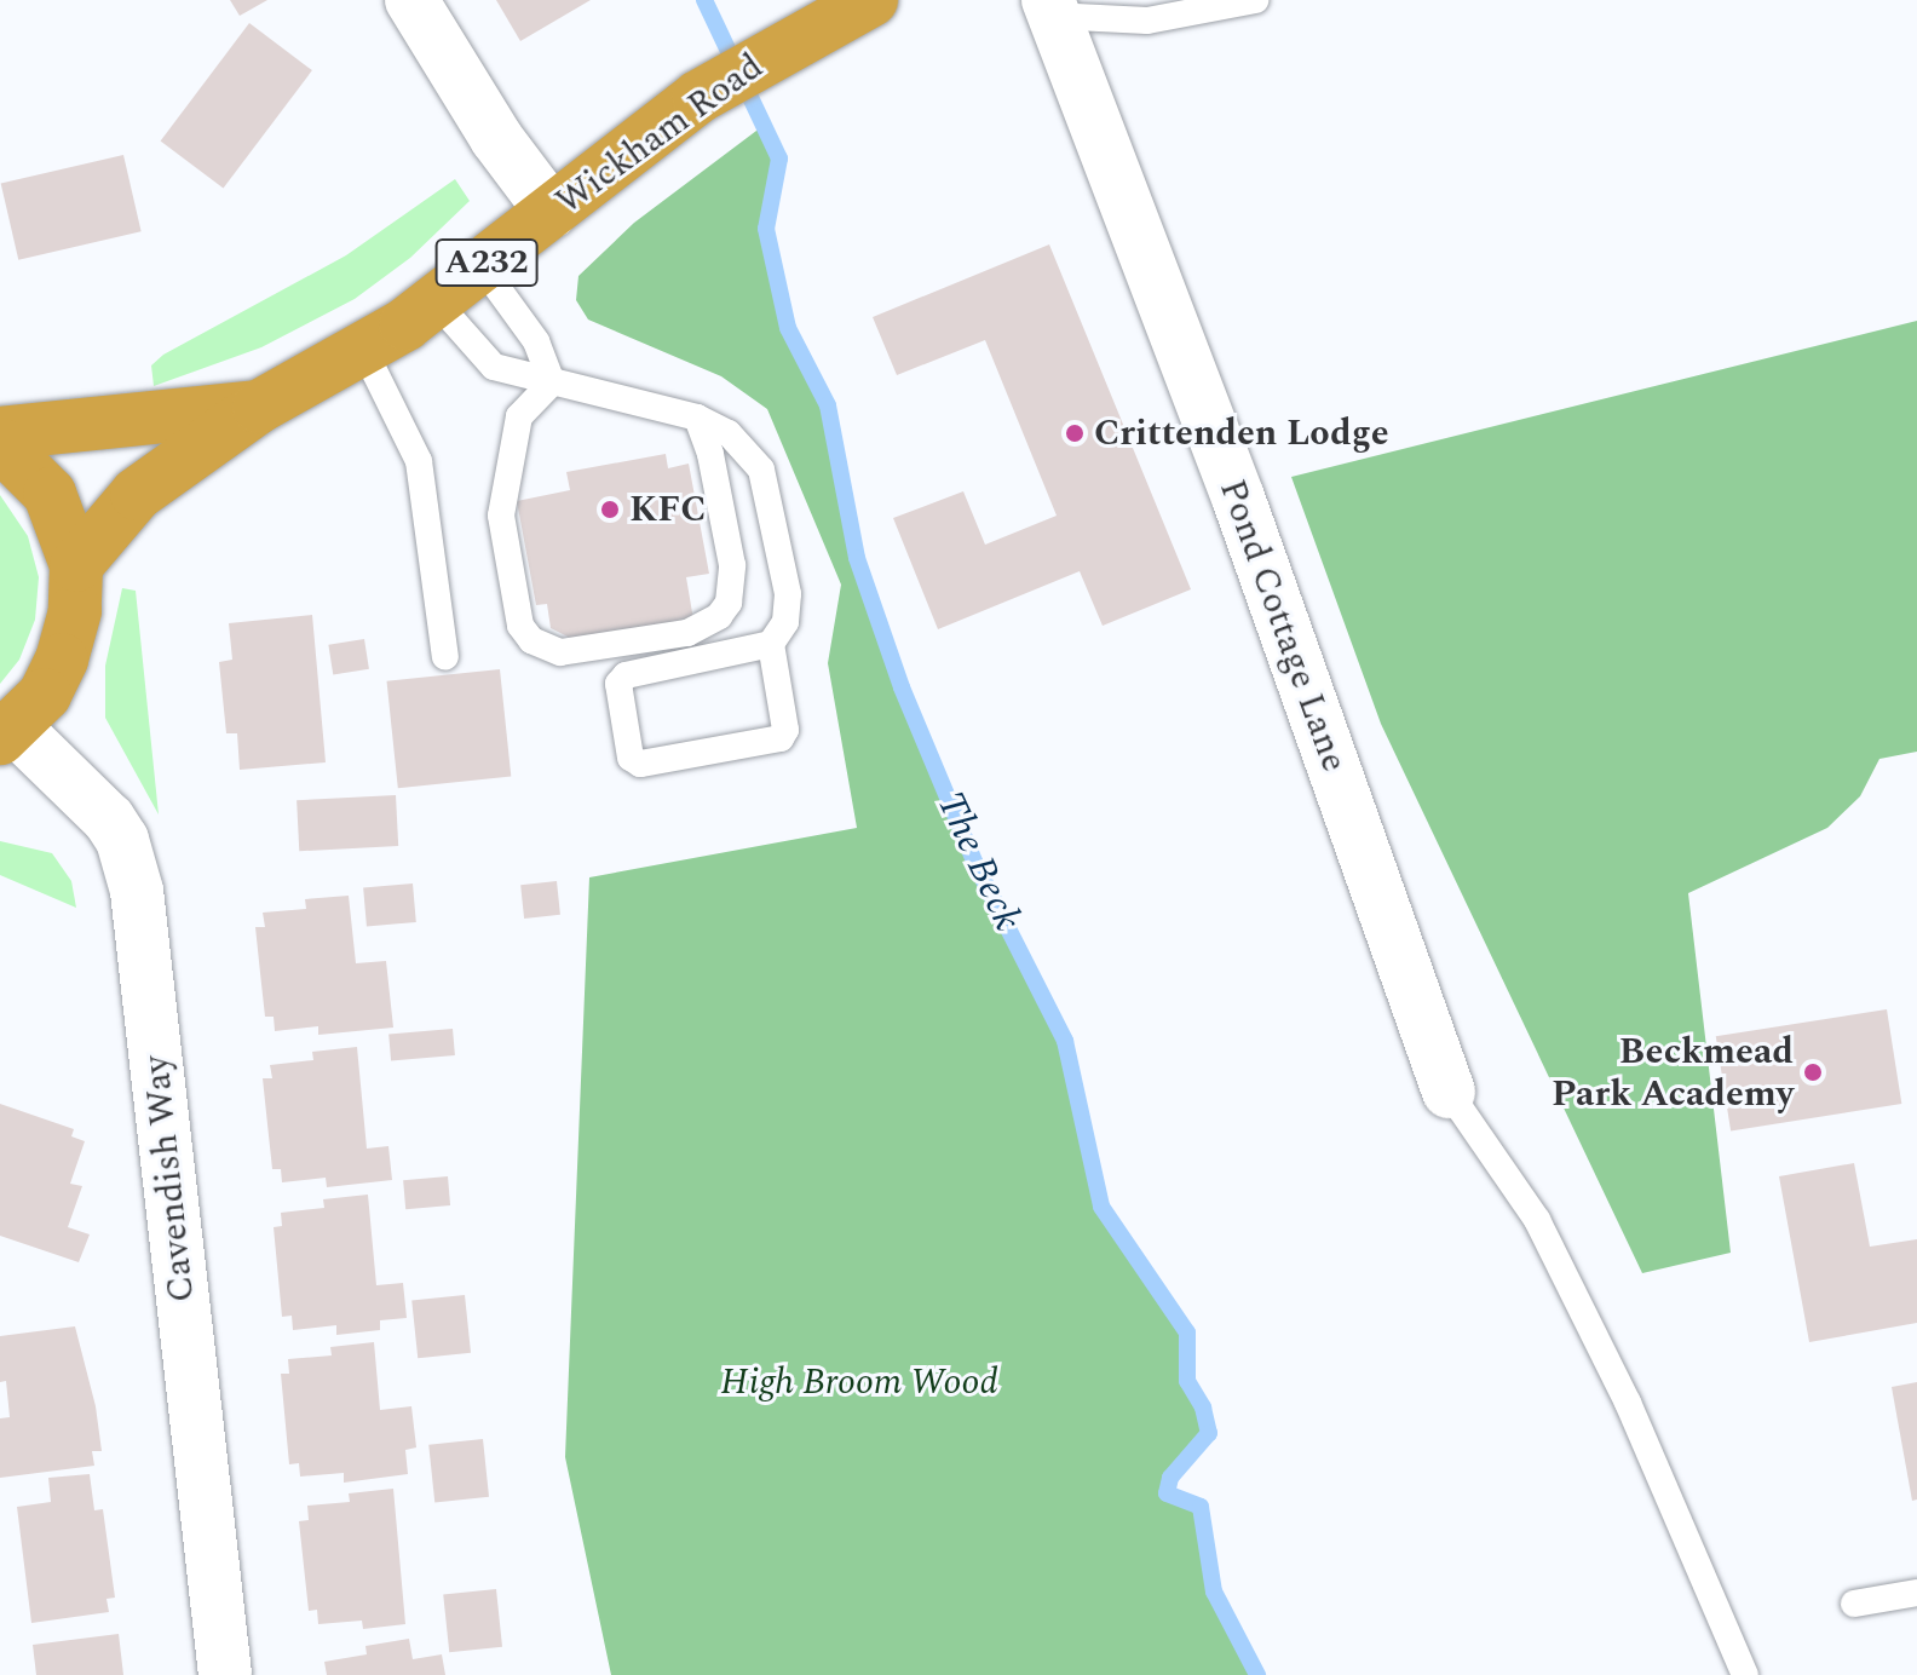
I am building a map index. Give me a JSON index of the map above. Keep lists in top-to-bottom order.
{
  "streets": {
    "highway": ["Wickham Road", "A232"],
    "street": ["Pond Cottage Lane", "Cavendish Way"]
  },
  "water": ["The Beck"],
  "parks": ["High Broom Wood"],
  "places": ["Crittenden Lodge", "KFC", "Beckmead Park Academy"]
}
